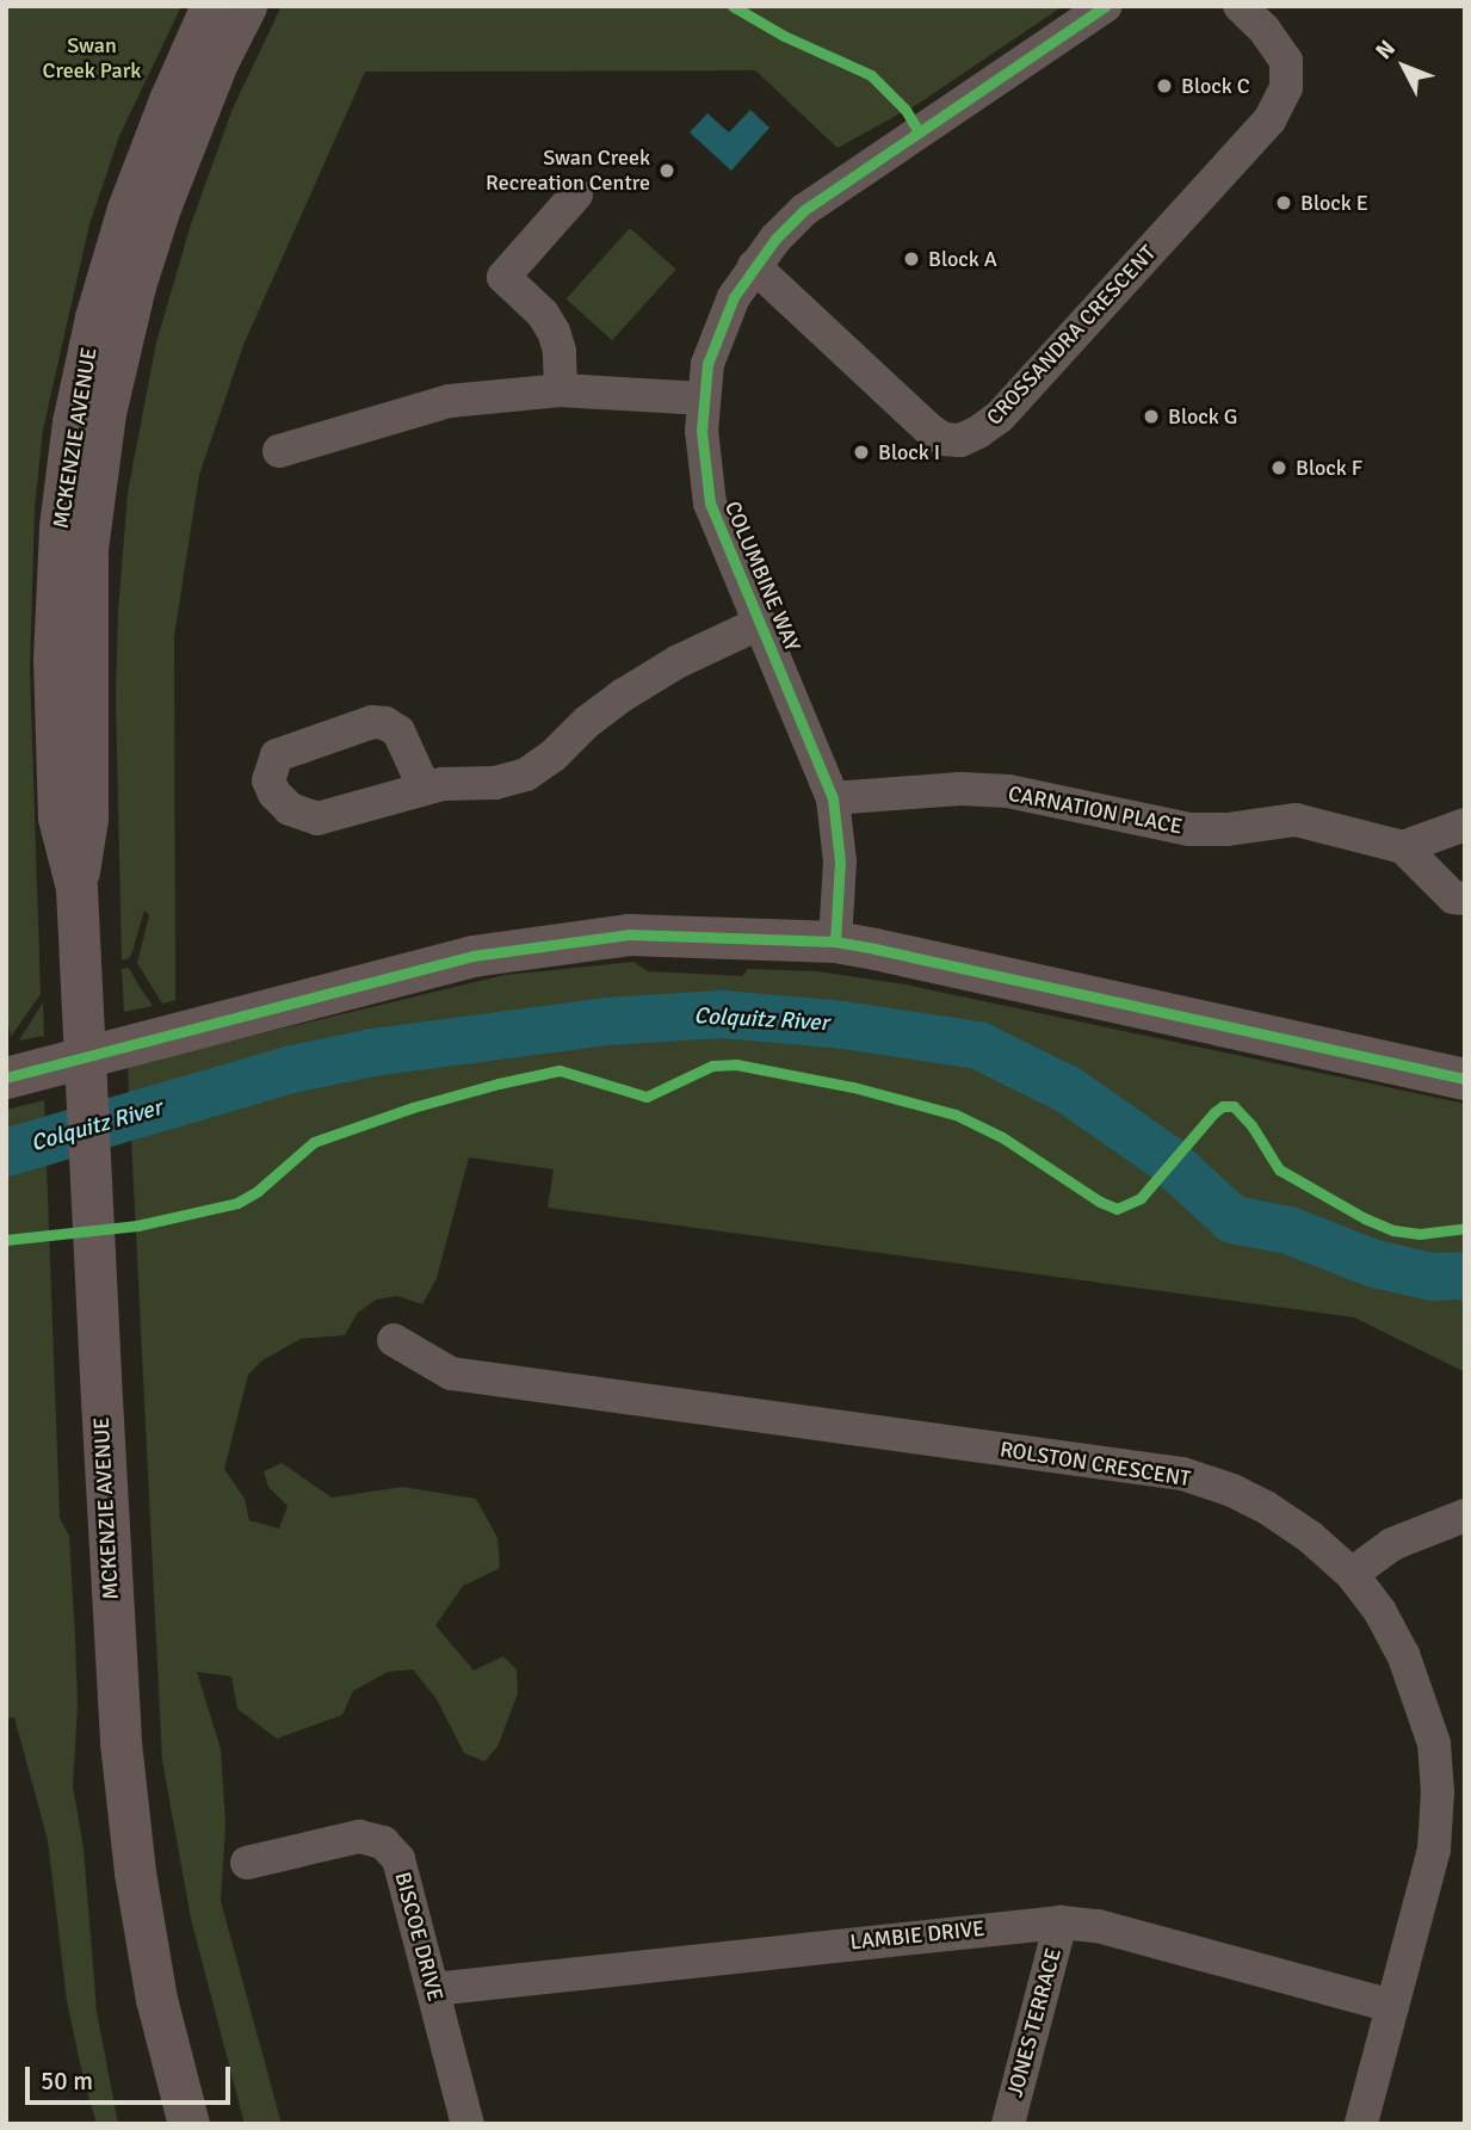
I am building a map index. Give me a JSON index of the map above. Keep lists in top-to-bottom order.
{
  "streets": {
    "main road": ["MCKENZIE AVENUE"],
    "street": [
      "CROSSANDRA CRESCENT",
      "COLUMBINE WAY",
      "CARNATION PLACE",
      "ROLSTON CRESCENT",
      "LAMBIE DRIVE",
      "BISCOE DRIVE",
      "JONES TERRACE"
    ]
  },
  "crossings": [
    ["CROSSANDRA CRESCENT", "COLUMBINE WAY"],
    ["COLUMBINE WAY", "CARNATION PLACE"],
    ["ROLSTON CRESCENT", "LAMBIE DRIVE"],
    ["LAMBIE DRIVE", "BISCOE DRIVE"],
    ["LAMBIE DRIVE", "JONES TERRACE"]
  ],
  "water": ["Colquitz River"],
  "parks": ["Swan Creek Park"],
  "places": [
    "Block C",
    "Swan Creek Recreation Centre",
    "Block E",
    "Block A",
    "Block G",
    "Block I",
    "Block F"
  ],
  "scale_bar": "50 m",
  "north": "top left"
}
